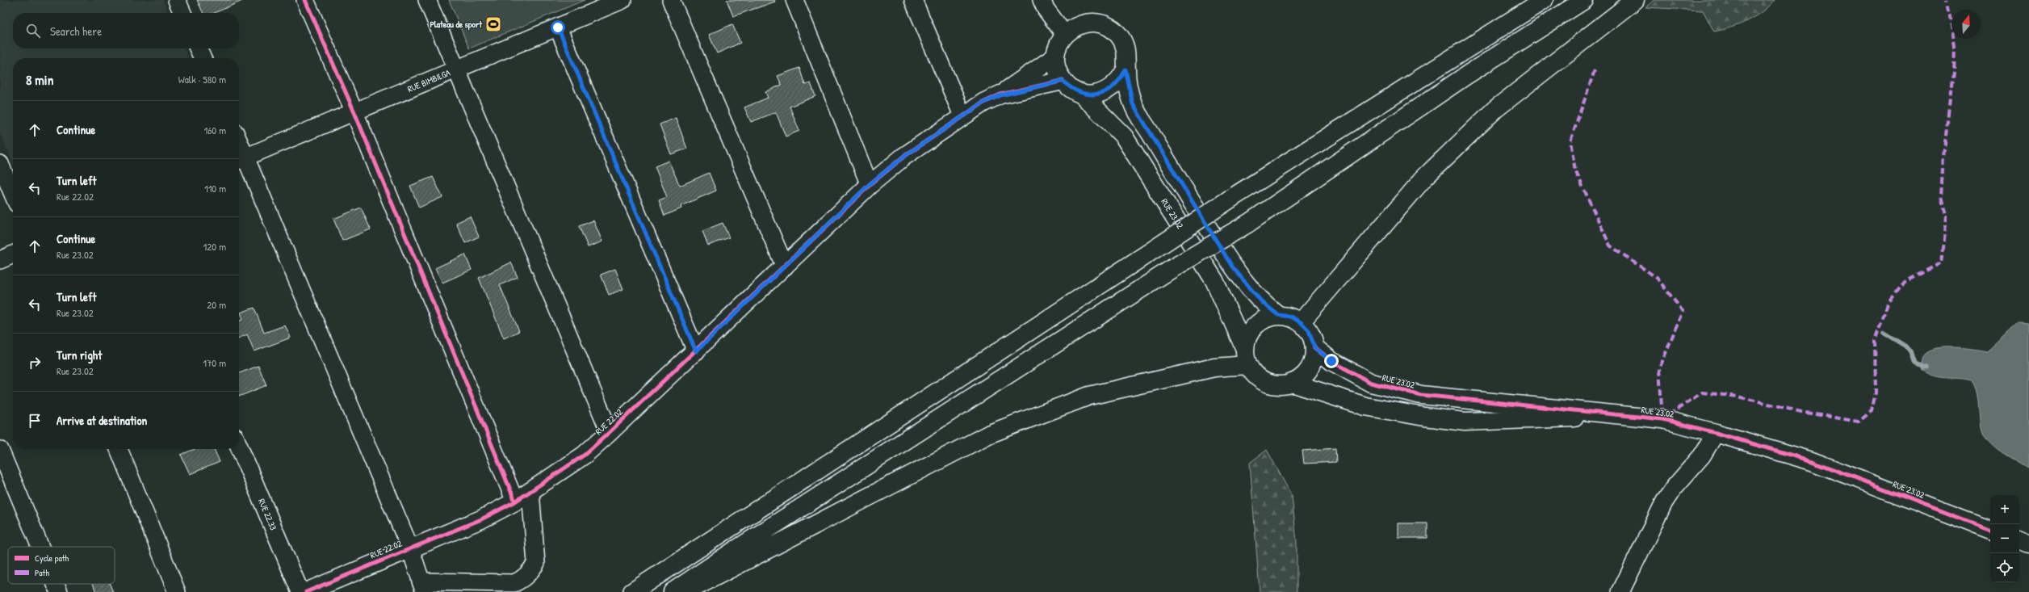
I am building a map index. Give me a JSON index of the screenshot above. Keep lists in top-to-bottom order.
{
  "streets": {
    "main road": ["RUE 23.02", "RUE 22.02"],
    "street": ["RUE BIMBILGA", "RUE 22.33"]
  },
  "places": {
    "sports": ["Plateau de sport"]
  },
  "legend": ["Cycle path", "Path"],
  "north": "top",
  "page": {
    "search": "Search here",
    "heading": ["8 min", "Walk · 580 m"],
    "list": [
      ["Continue", "160 m"],
      ["Turn left", "Rue 22.02", "110 m"],
      ["Continue", "Rue 23.02", "120 m"],
      ["Turn left", "Rue 23.02", "20 m"],
      ["Turn right", "Rue 23.02", "170 m"],
      "Arrive at destination"
    ],
    "map_buttons": ["+", "−"]
  }
}
